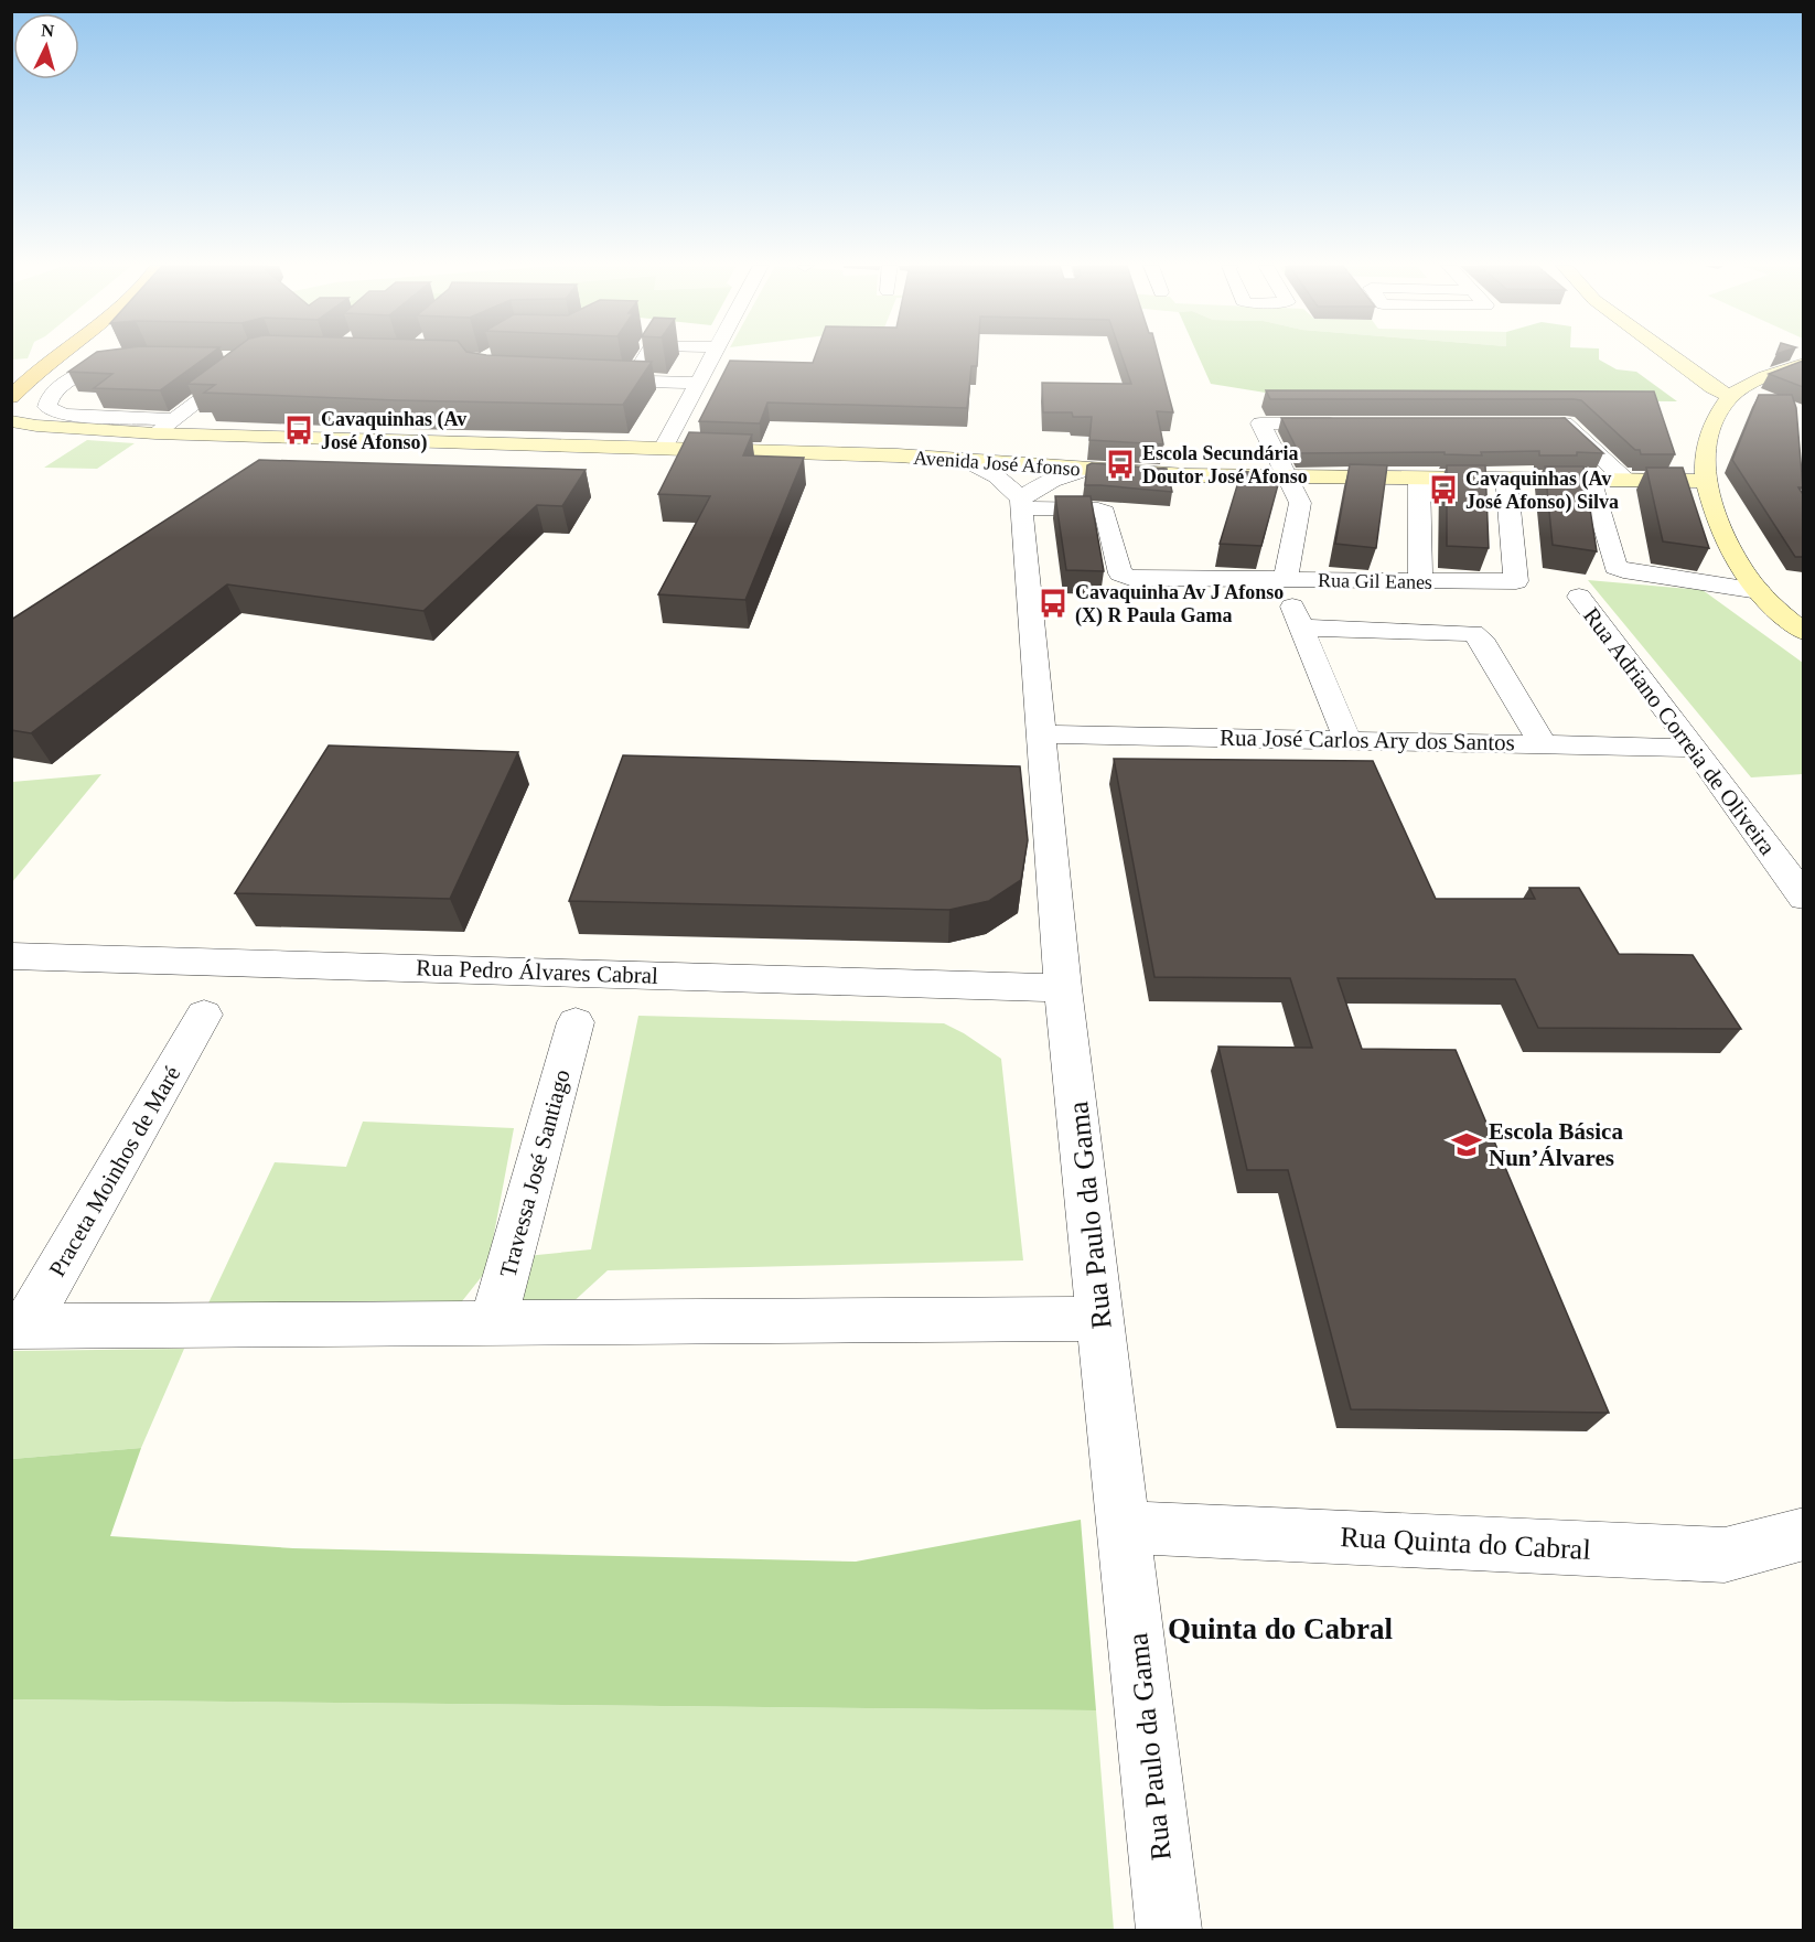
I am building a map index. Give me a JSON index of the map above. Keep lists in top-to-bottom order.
{
  "streets": {
    "street": [
      "Avenida José Afonso",
      "Rua Gil Eanes",
      "Rua Adriano Correia de Oliveira",
      "Rua José Carlos Ary dos Santos",
      "Rua Pedro Álvares Cabral",
      "Praceta Moinhos de Maré",
      "Travessa José Santiago",
      "Rua Paulo da Gama",
      "Rua Quinta do Cabral"
    ]
  },
  "crossings": [
    ["Avenida José Afonso", "Rua Gil Eanes"],
    ["Rua Gil Eanes", "Rua Paulo da Gama"],
    ["Rua Adriano Correia de Oliveira", "Rua José Carlos Ary dos Santos"],
    ["Rua José Carlos Ary dos Santos", "Rua Paulo da Gama"],
    ["Rua Pedro Álvares Cabral", "Rua Paulo da Gama"],
    ["Rua Paulo da Gama", "Rua Quinta do Cabral"]
  ],
  "districts": ["Quinta do Cabral"],
  "places": {
    "bus stop": [
      "Cavaquinhas (Av José Afonso)",
      "Escola Secundária Doutor José Afonso",
      "Cavaquinhas (Av José Afonso) Silva",
      "Cavaquinha Av J Afonso (X) R Paula Gama"
    ],
    "school or university": ["Escola Básica Nun’Álvares"]
  },
  "north": "top"
}
